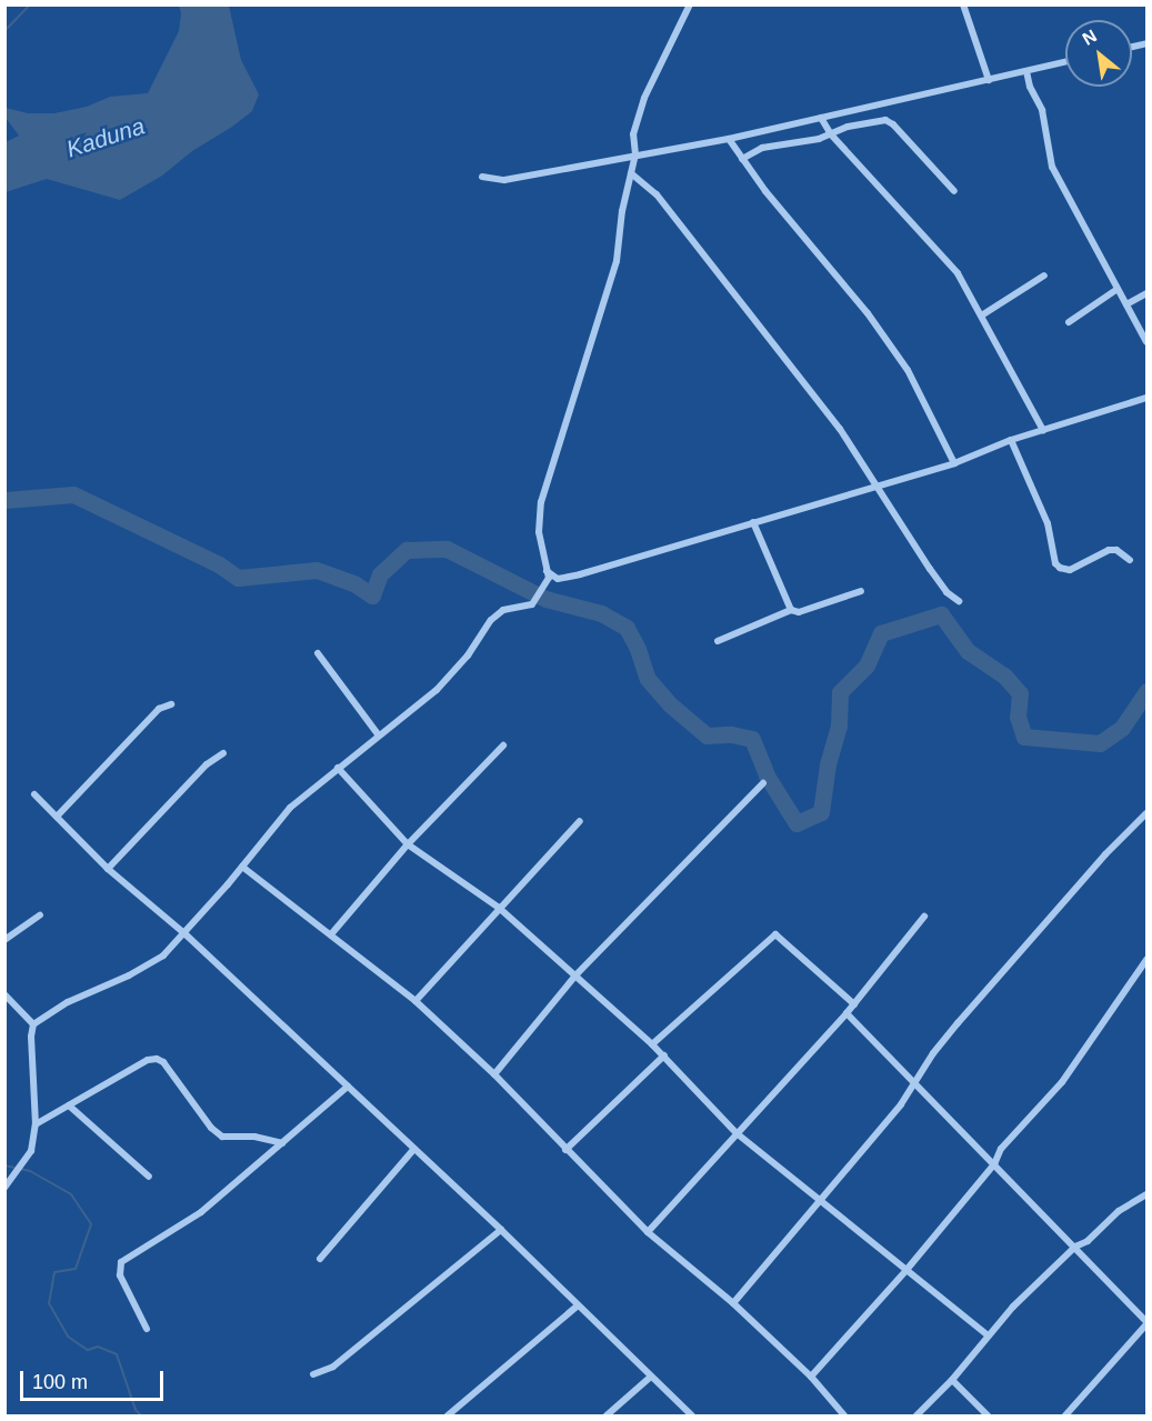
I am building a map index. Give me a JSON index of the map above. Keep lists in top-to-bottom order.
{
  "water": ["Kaduna"],
  "scale_bar": "100 m",
  "north": "top left"
}
